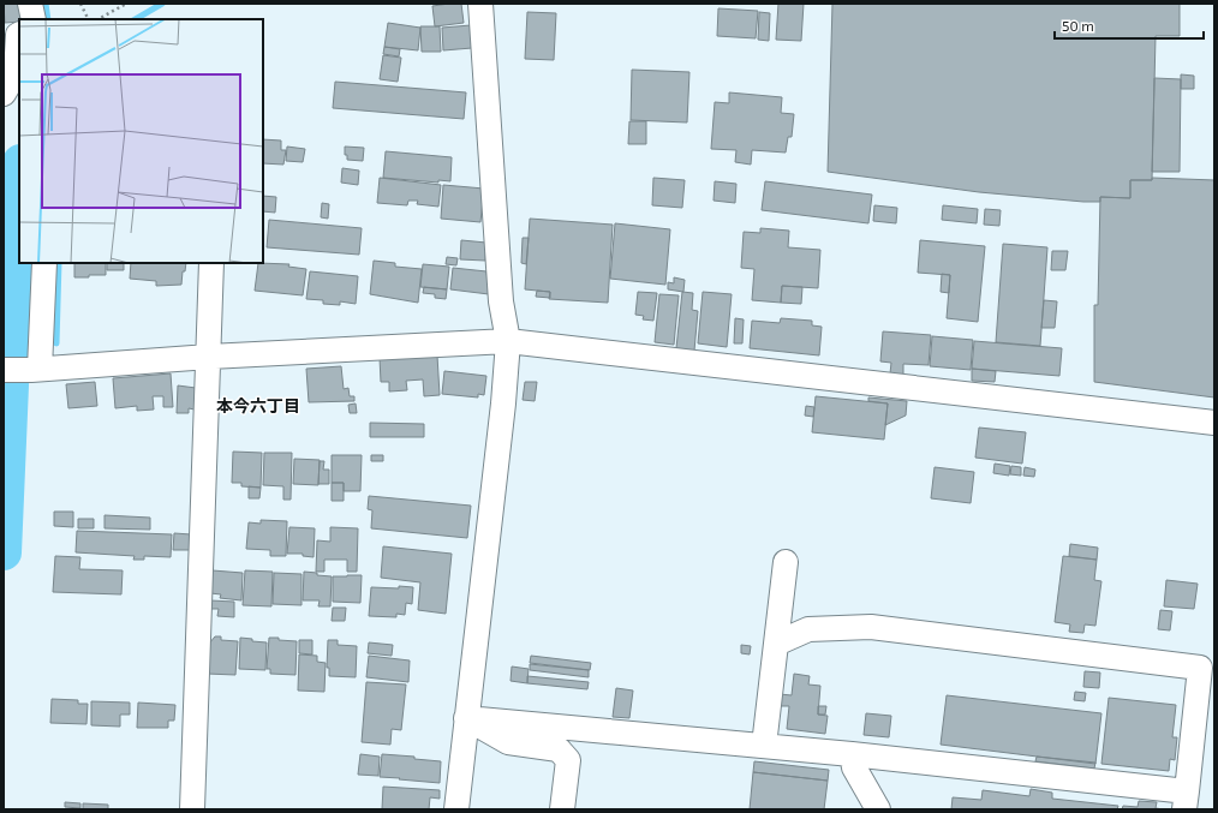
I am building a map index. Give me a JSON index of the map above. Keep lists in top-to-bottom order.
{
  "districts": ["本今六丁目"],
  "scale_bar": "50 m"
}
